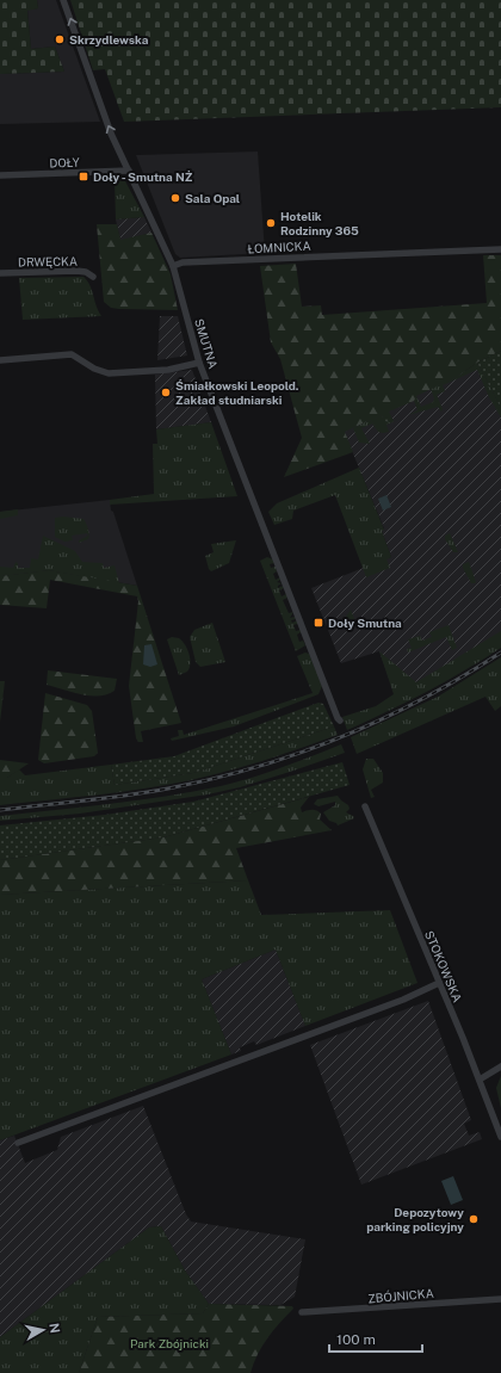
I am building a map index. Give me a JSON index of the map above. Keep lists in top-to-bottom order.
{
  "streets": {
    "street": [
      "DOŁY",
      "ŁOMNICKA",
      "DRWĘCKA",
      "SMUTNA",
      "STOKOWSKA",
      "ZBÓJNICKA"
    ]
  },
  "crossings": [
    ["DOŁY", "SMUTNA"],
    ["ŁOMNICKA", "SMUTNA"]
  ],
  "parks": ["Park Zbójnicki"],
  "places": {
    "other": [
      "Skrzydlewska",
      "Sala Opal",
      "Hotelik Rodzinny 365",
      "Śmiałkowski Leopold. Zakład studniarski",
      "Depozytowy parking policyjny"
    ],
    "transit": ["Doły - Smutna NŻ", "Doły Smutna"]
  },
  "scale_bar": "100 m",
  "north": "right"
}
